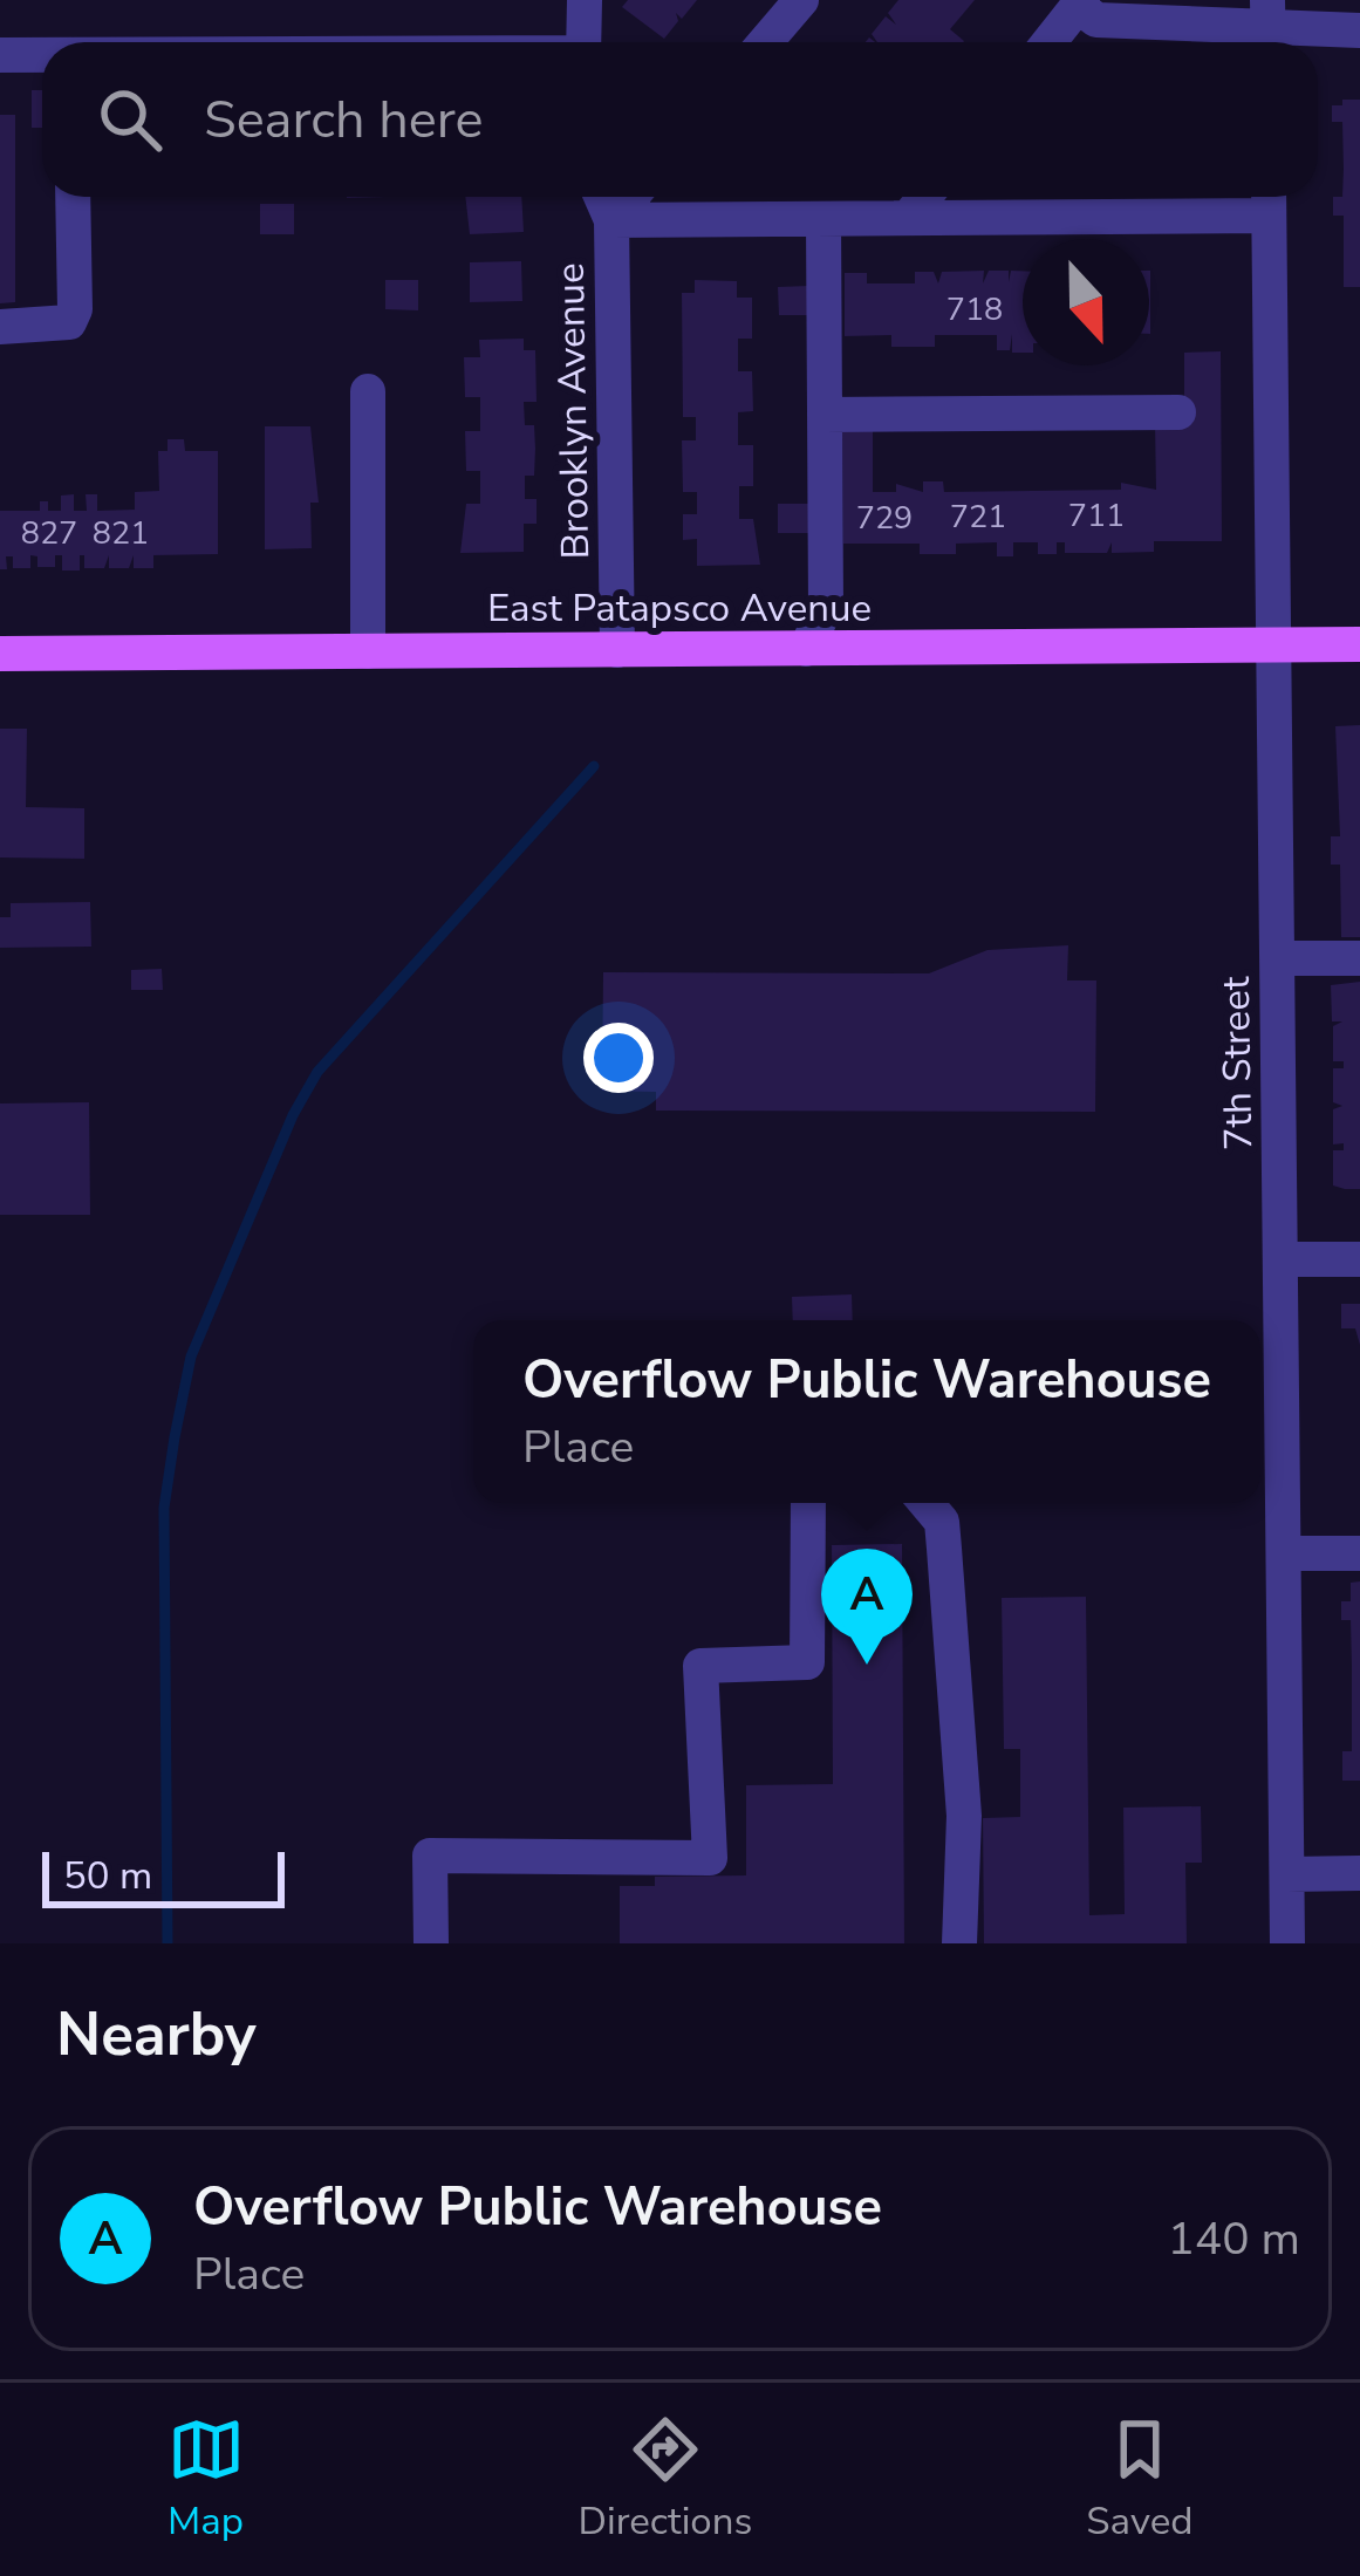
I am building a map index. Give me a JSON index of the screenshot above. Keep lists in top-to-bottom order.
{
  "streets": {
    "main road": ["East Patapsco Avenue"],
    "street": ["Brooklyn Avenue", "7th Street"]
  },
  "crossings": [
    ["Brooklyn Avenue", "East Patapsco Avenue"],
    ["East Patapsco Avenue", "7th Street"]
  ],
  "house_numbers": [
    "718",
    "711",
    "721",
    "729",
    "827",
    "821"
  ],
  "scale_bar": "50 m",
  "north": "bottom",
  "page": {
    "search": "Search here",
    "popup": ["Overflow Public Warehouse", "Place"],
    "pins": "A",
    "scale": "50 m",
    "heading": "Nearby",
    "list": [
      {
        "mark": "A",
        "name": "Overflow Public Warehouse",
        "note": "Place",
        "value": "140 m"
      }
    ],
    "nav": ["Map", "Directions", "Saved"]
  }
}
